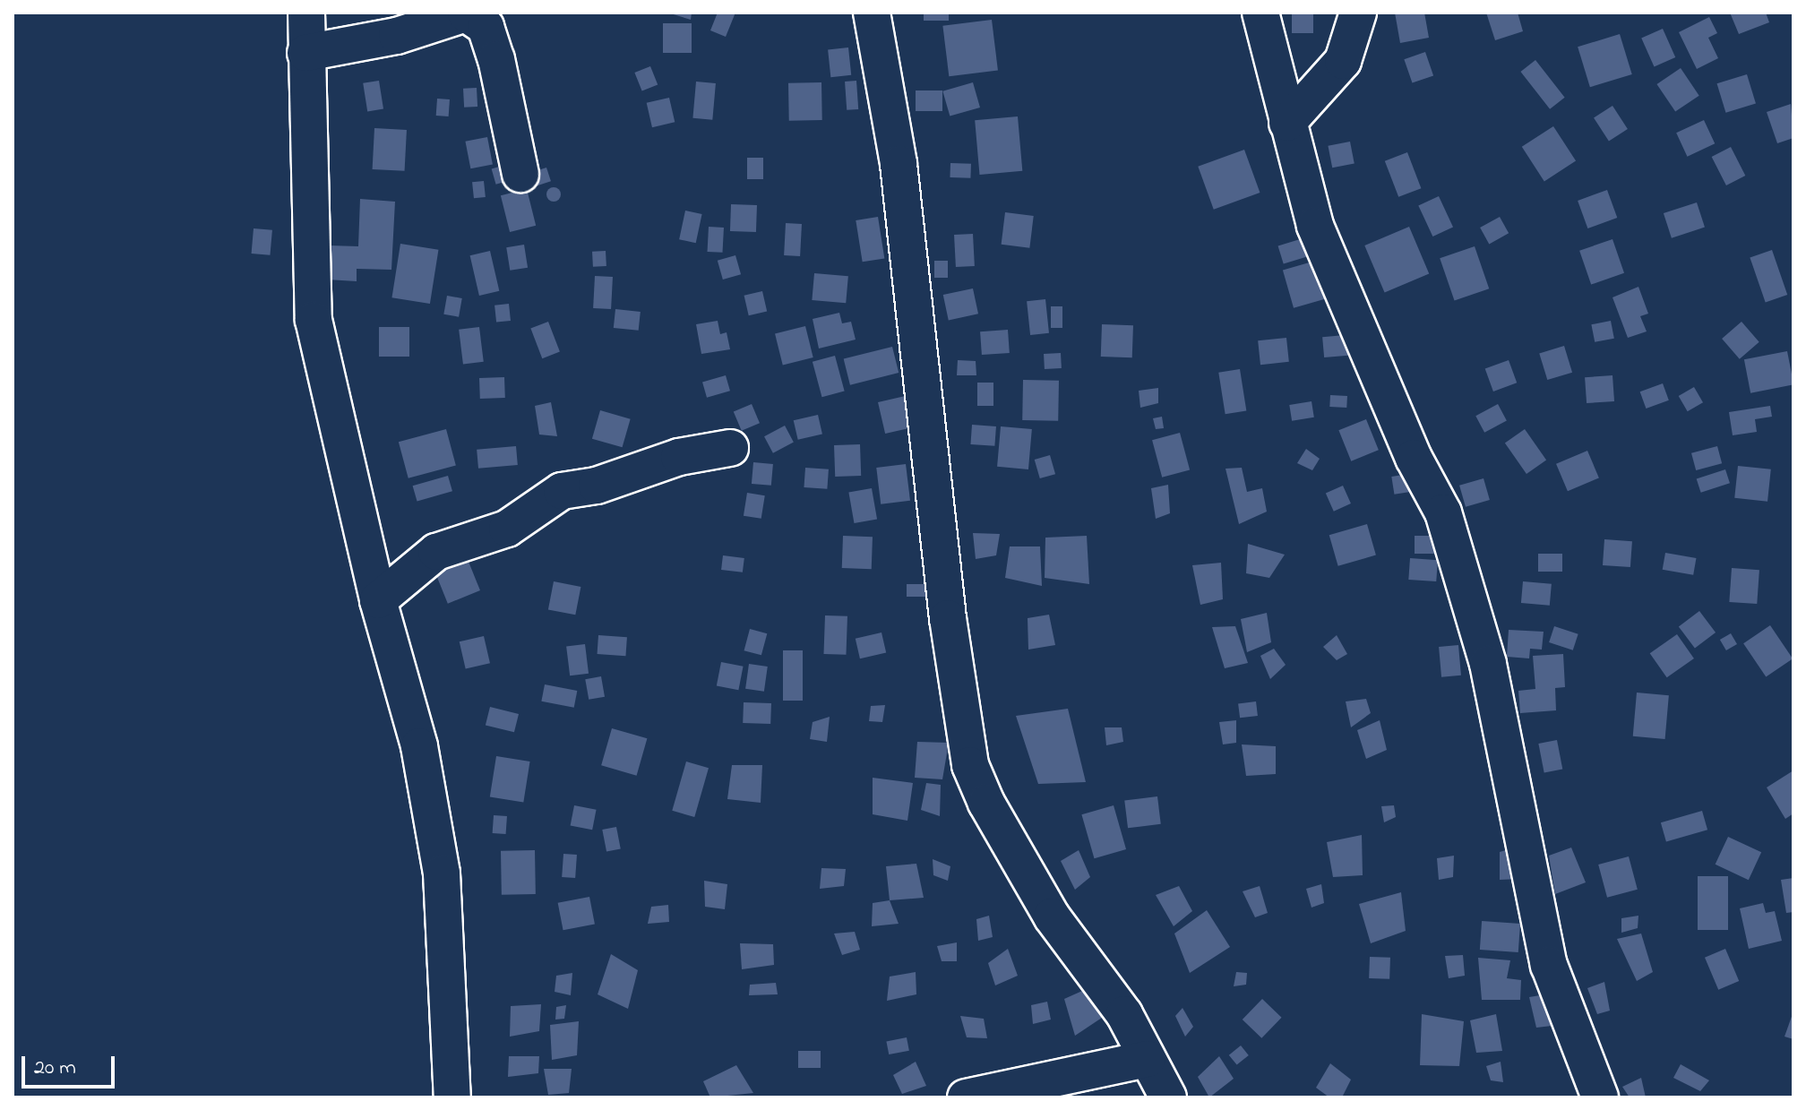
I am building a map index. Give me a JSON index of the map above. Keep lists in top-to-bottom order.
{
  "scale_bar": "20 m"
}
